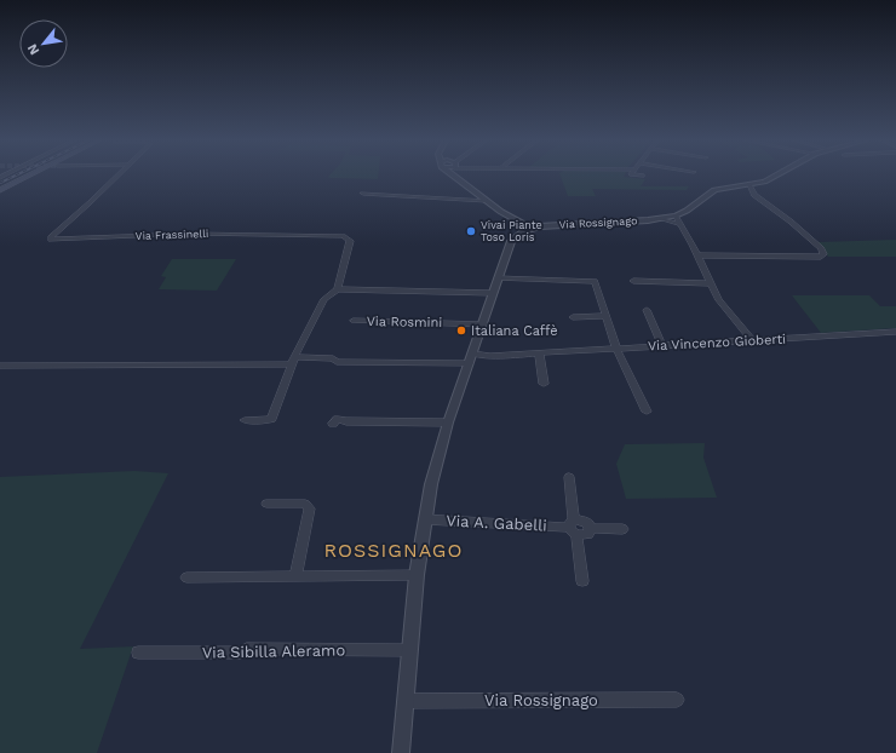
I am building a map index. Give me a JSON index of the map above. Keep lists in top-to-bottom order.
{
  "streets": {
    "street": [
      "Via Rossignago",
      "Via Frassinelli",
      "Via Rosmini",
      "Via Vincenzo Gioberti",
      "Via A. Gabelli",
      "Via Sibilla Aleramo"
    ]
  },
  "crossings": [
    ["Via Rossignago", "Via Rosmini"],
    ["Via Rossignago", "Via Vincenzo Gioberti"],
    ["Via Rossignago", "Via A. Gabelli"],
    ["Via Rossignago", "Via Sibilla Aleramo"]
  ],
  "districts": ["ROSSIGNAGO"],
  "places": ["Vivai Piante Toso Loris", "Italiana Caffè"],
  "north": "bottom left"
}
